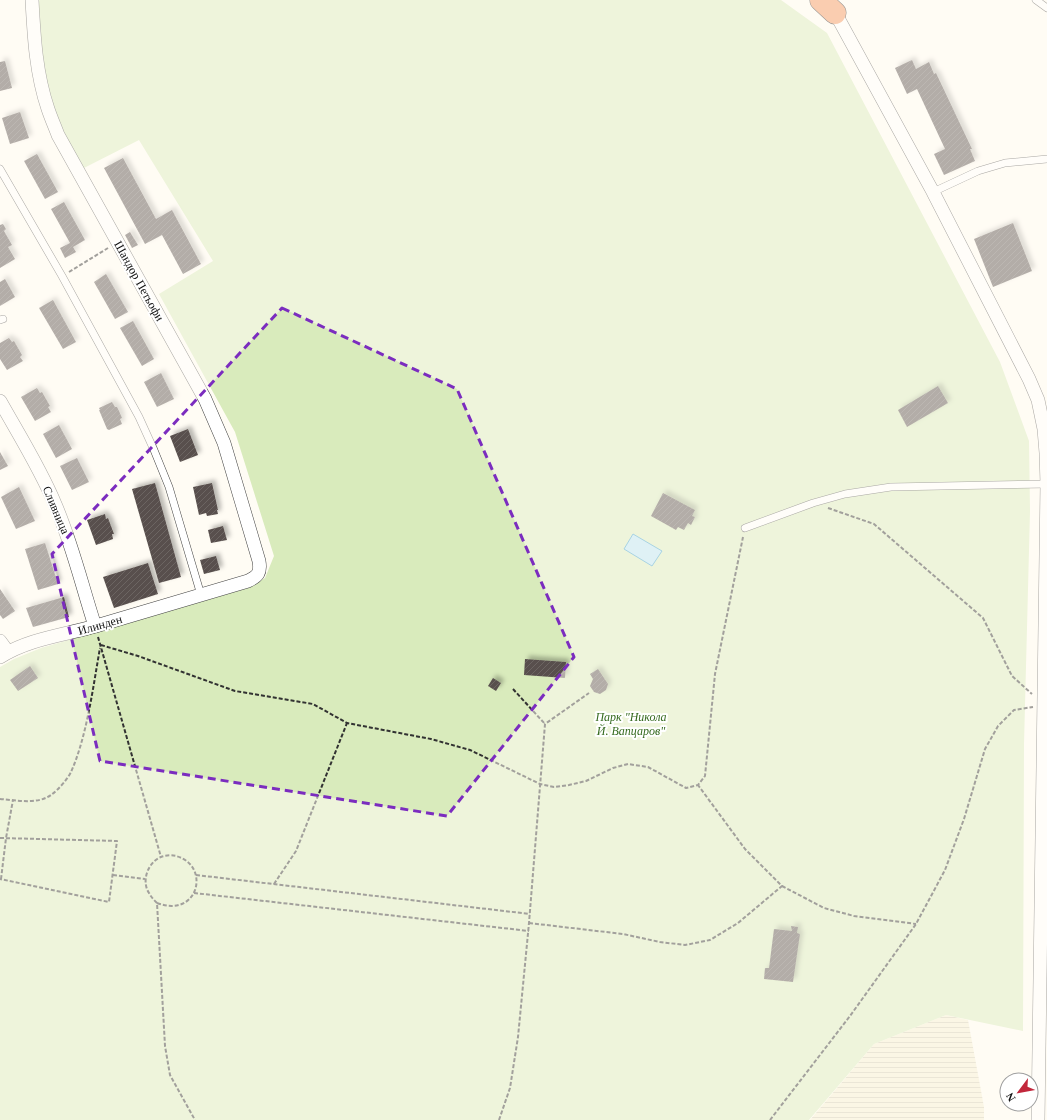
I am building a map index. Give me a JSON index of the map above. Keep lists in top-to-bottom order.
{
  "streets": {
    "street": ["Шандор Петьофи", "Сливница", "Илинден"]
  },
  "crossings": [
    ["Шандор Петьофи", "Илинден"],
    ["Сливница", "Илинден"]
  ],
  "parks": ["Парк \"Никола Й. Вапцаров\""],
  "north": "bottom left"
}
